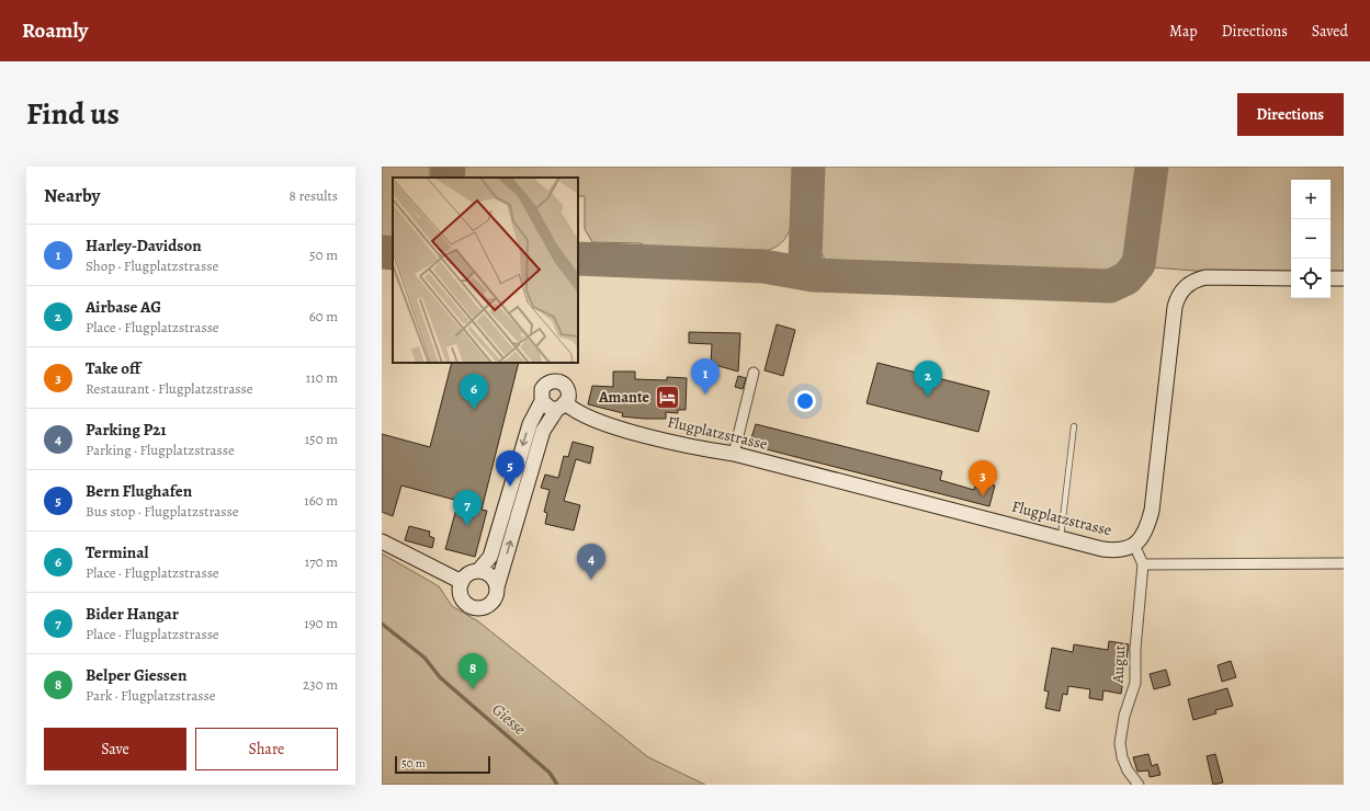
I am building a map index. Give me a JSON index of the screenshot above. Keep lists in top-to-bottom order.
{
  "streets": {
    "street": ["Flugplatzstrasse", "Augut"]
  },
  "water": ["Giesse"],
  "places": {
    "hotel": ["Amante"]
  },
  "scale_bar": "50 m",
  "page": {
    "header": "Roamly",
    "nav": ["Map", "Directions", "Saved"],
    "title": "Find us",
    "buttons": [
      "Directions",
      ["Save", "Share"]
    ],
    "heading": ["Nearby", "8 results"],
    "map_buttons": ["+", "−"],
    "list": [
      {
        "mark": "1",
        "name": "Harley-Davidson",
        "note": "Shop · Flugplatzstrasse",
        "value": "50 m"
      },
      {
        "mark": "2",
        "name": "Airbase AG",
        "note": "Place · Flugplatzstrasse",
        "value": "60 m"
      },
      {
        "mark": "3",
        "name": "Take off",
        "note": "Restaurant · Flugplatzstrasse",
        "value": "110 m"
      },
      {
        "mark": "4",
        "name": "Parking P21",
        "note": "Parking · Flugplatzstrasse",
        "value": "150 m"
      },
      {
        "mark": "5",
        "name": "Bern Flughafen",
        "note": "Bus stop · Flugplatzstrasse",
        "value": "160 m"
      },
      {
        "mark": "6",
        "name": "Terminal",
        "note": "Place · Flugplatzstrasse",
        "value": "170 m"
      },
      {
        "mark": "7",
        "name": "Bider Hangar",
        "note": "Place · Flugplatzstrasse",
        "value": "190 m"
      },
      {
        "mark": "8",
        "name": "Belper Giessen",
        "note": "Park · Flugplatzstrasse",
        "value": "230 m"
      }
    ],
    "pins": [
      "1",
      "2",
      "6",
      "5",
      "3",
      "7",
      "4",
      "8"
    ],
    "scale": "50 m"
  }
}
